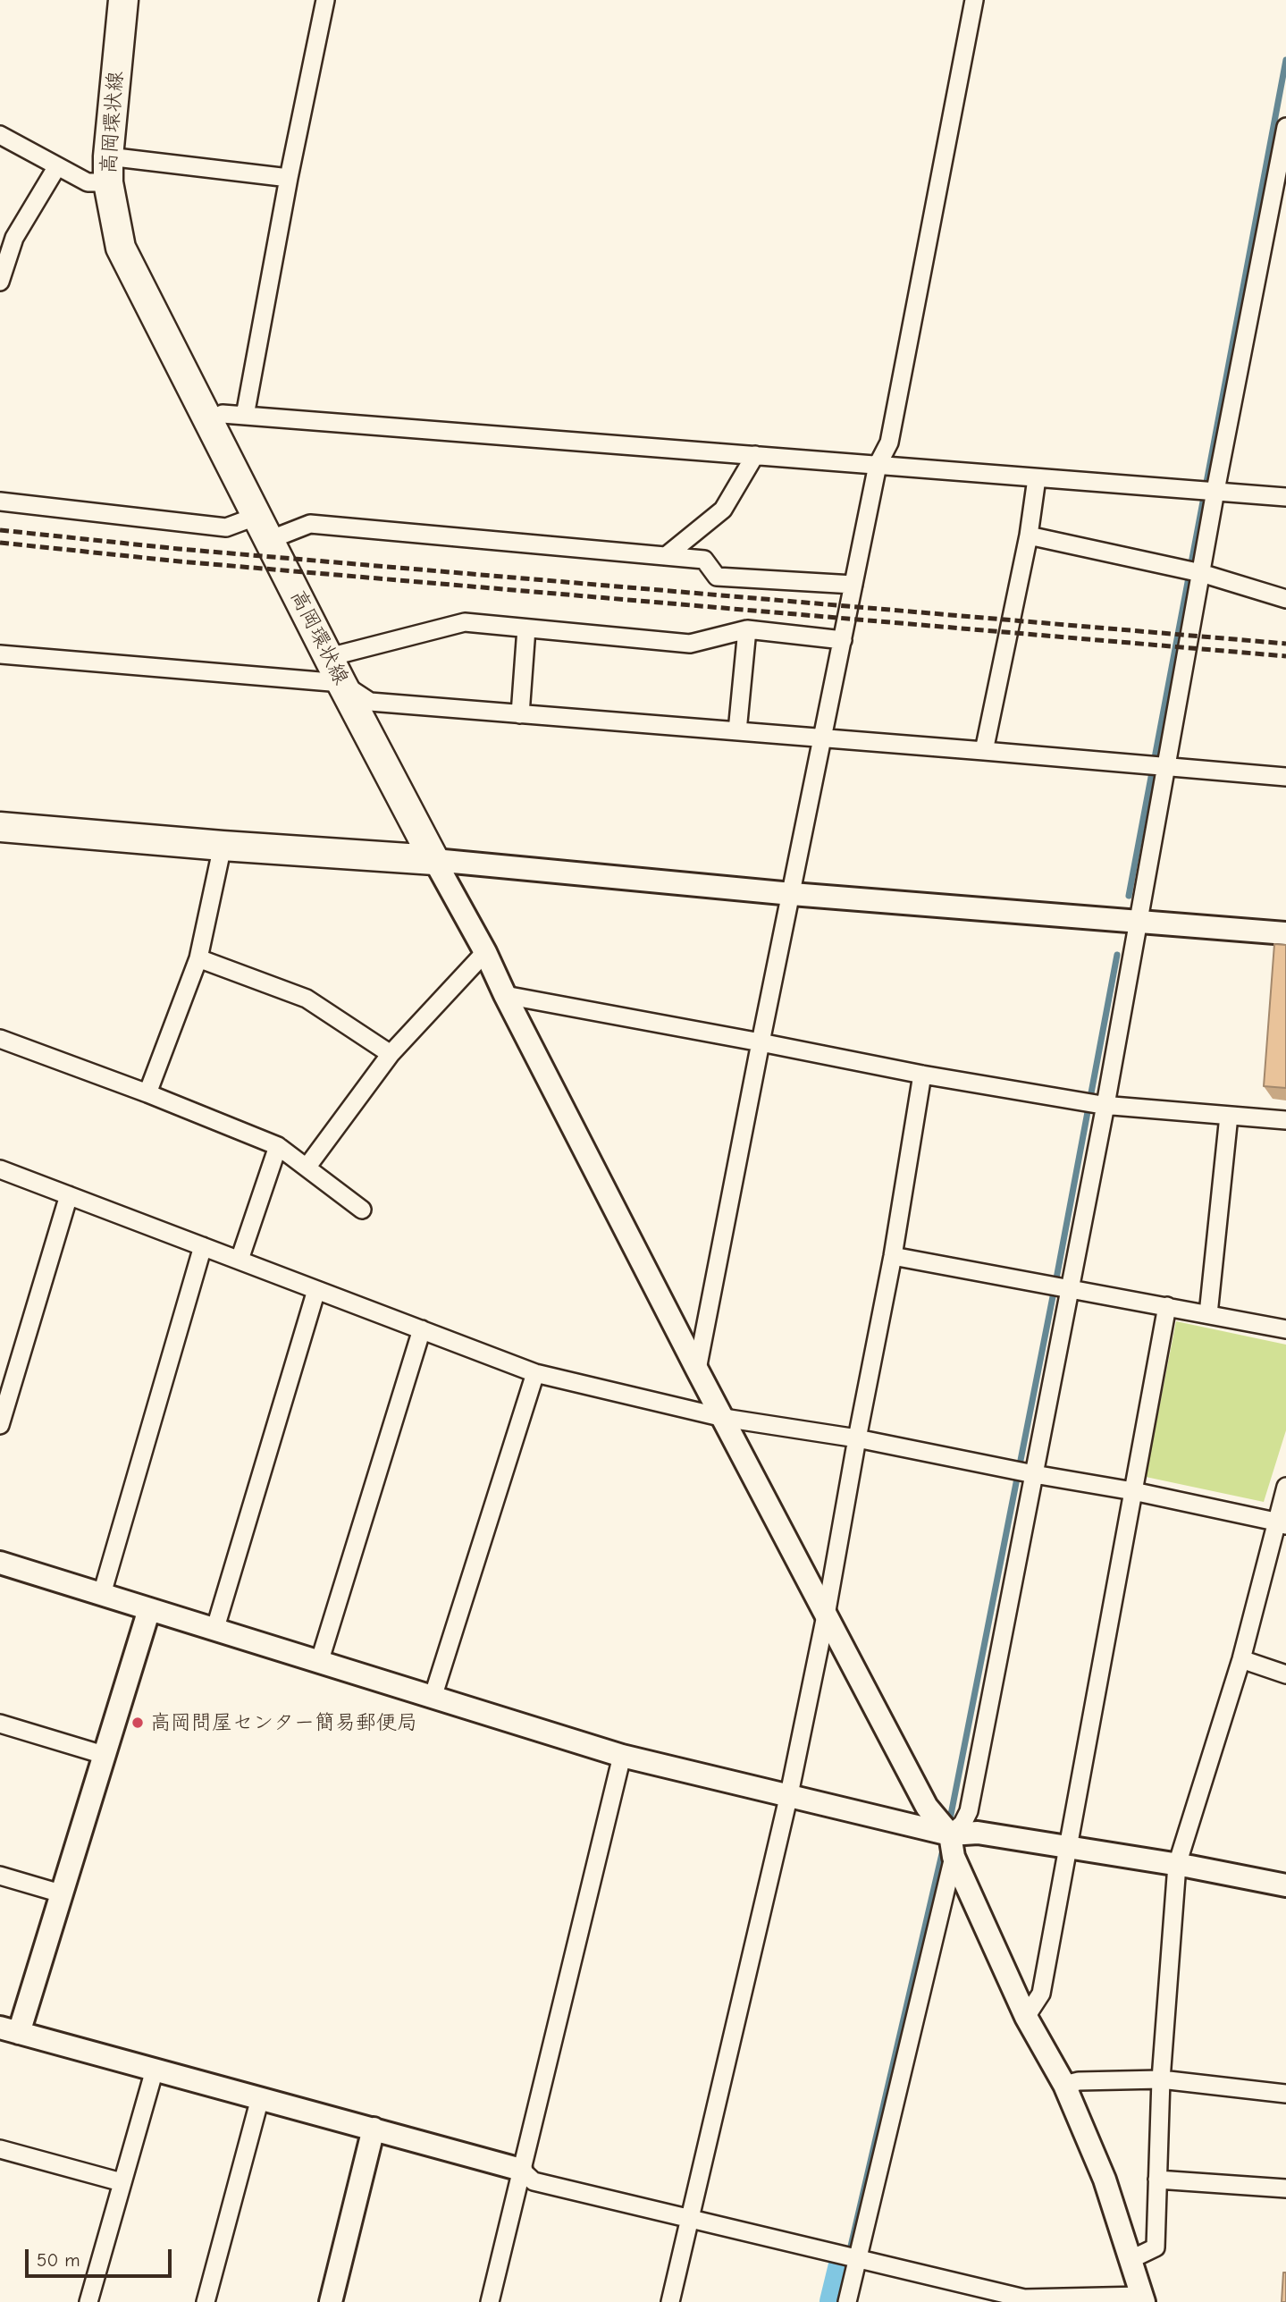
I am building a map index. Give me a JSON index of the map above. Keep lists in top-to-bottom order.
{
  "streets": {
    "main road": ["高岡環状線"]
  },
  "places": ["高岡問屋センター簡易郵便局"],
  "scale_bar": "50 m"
}
